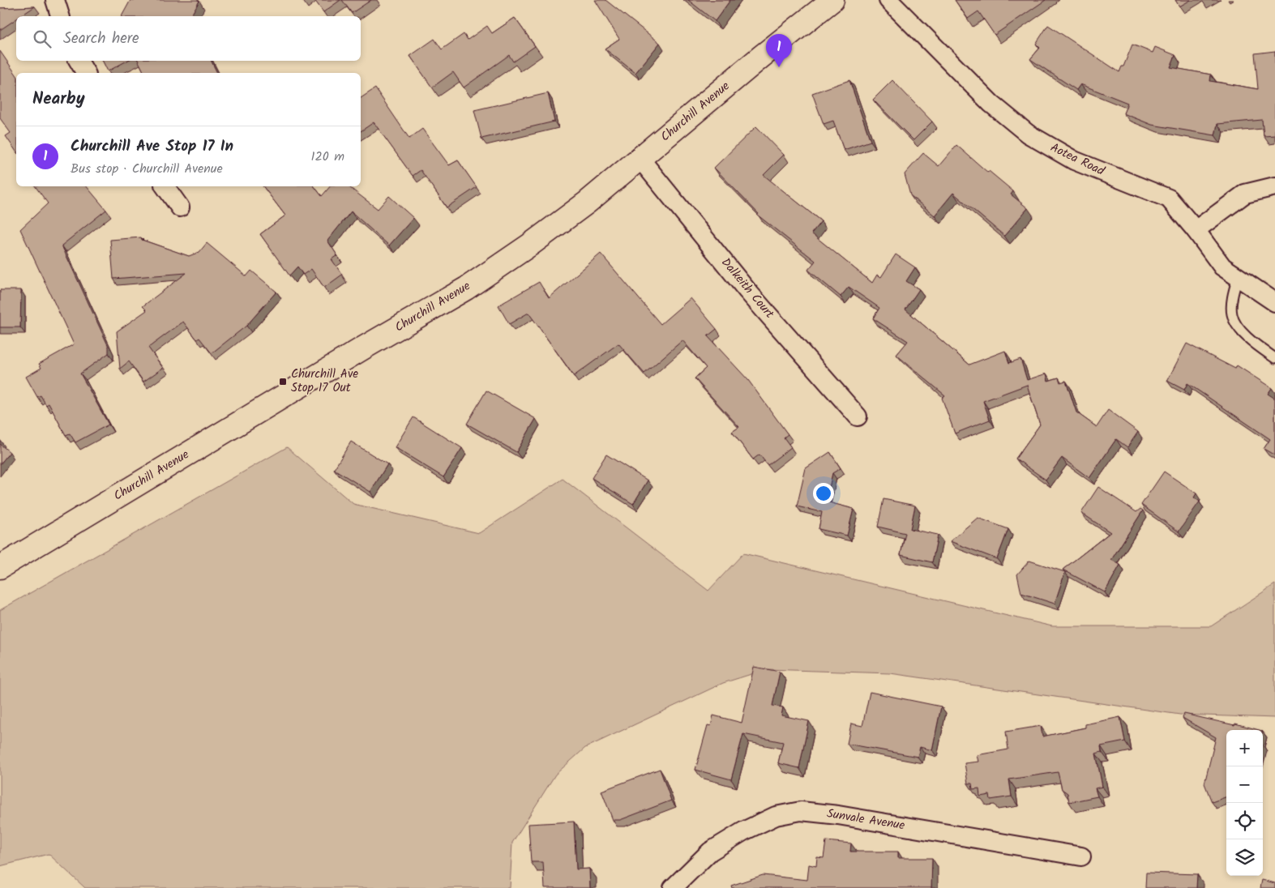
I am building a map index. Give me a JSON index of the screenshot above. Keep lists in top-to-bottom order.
{
  "streets": {
    "street": [
      "Churchill Avenue",
      "Aotea Road",
      "Dalkeith Court",
      "Sunvale Avenue"
    ]
  },
  "crossings": [
    ["Churchill Avenue", "Dalkeith Court"]
  ],
  "places": {
    "transit": ["Churchill Ave Stop 17 Out"]
  },
  "page": {
    "search": "Search here",
    "pins": "1",
    "heading": "Nearby",
    "list": [
      {
        "mark": "1",
        "name": "Churchill Ave Stop 17 In",
        "note": "Bus stop · Churchill Avenue",
        "value": "120 m"
      }
    ],
    "map_buttons": ["+", "−"]
  }
}
